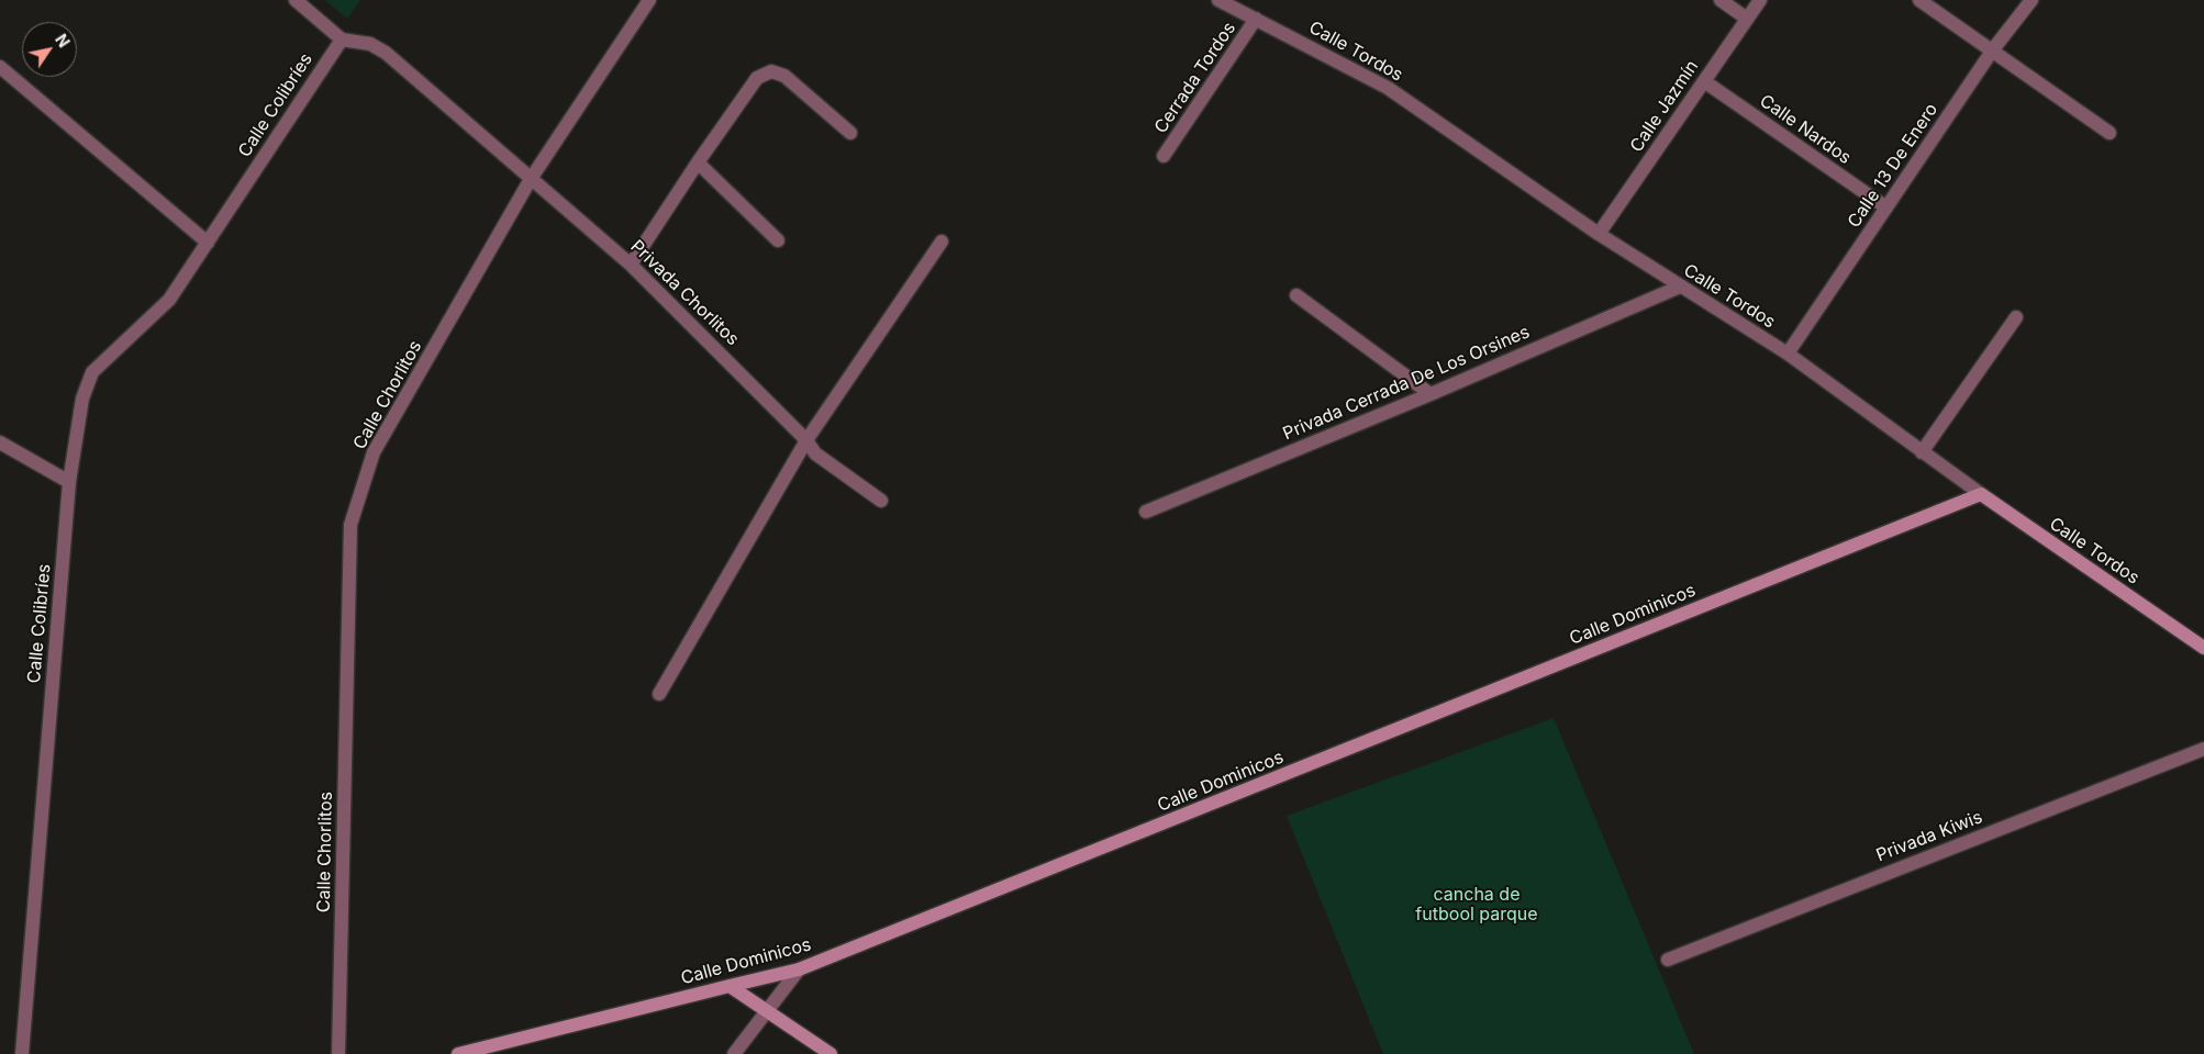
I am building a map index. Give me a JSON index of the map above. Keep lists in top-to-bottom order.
{
  "streets": {
    "street": [
      "Calle Tordos",
      "Cerrada Tordos",
      "Calle Colibríes",
      "Calle Jazmín",
      "Calle Nardos",
      "Calle 13 De Enero",
      "Privada Chorlitos",
      "Privada Cerrada De Los Orsines",
      "Calle Chorlitos",
      "Calle Dominicos",
      "Privada Kiwis"
    ]
  },
  "crossings": [
    ["Calle Tordos", "Cerrada Tordos"],
    ["Calle Tordos", "Calle Jazmín"],
    ["Calle Tordos", "Calle 13 De Enero"],
    ["Calle Tordos", "Privada Cerrada De Los Orsines"],
    ["Calle Tordos", "Calle Dominicos"],
    ["Calle Jazmín", "Calle Nardos"],
    ["Calle Nardos", "Calle 13 De Enero"],
    ["Privada Chorlitos", "Calle Chorlitos"]
  ],
  "parks": ["cancha de futbool parque"],
  "north": "top right"
}
